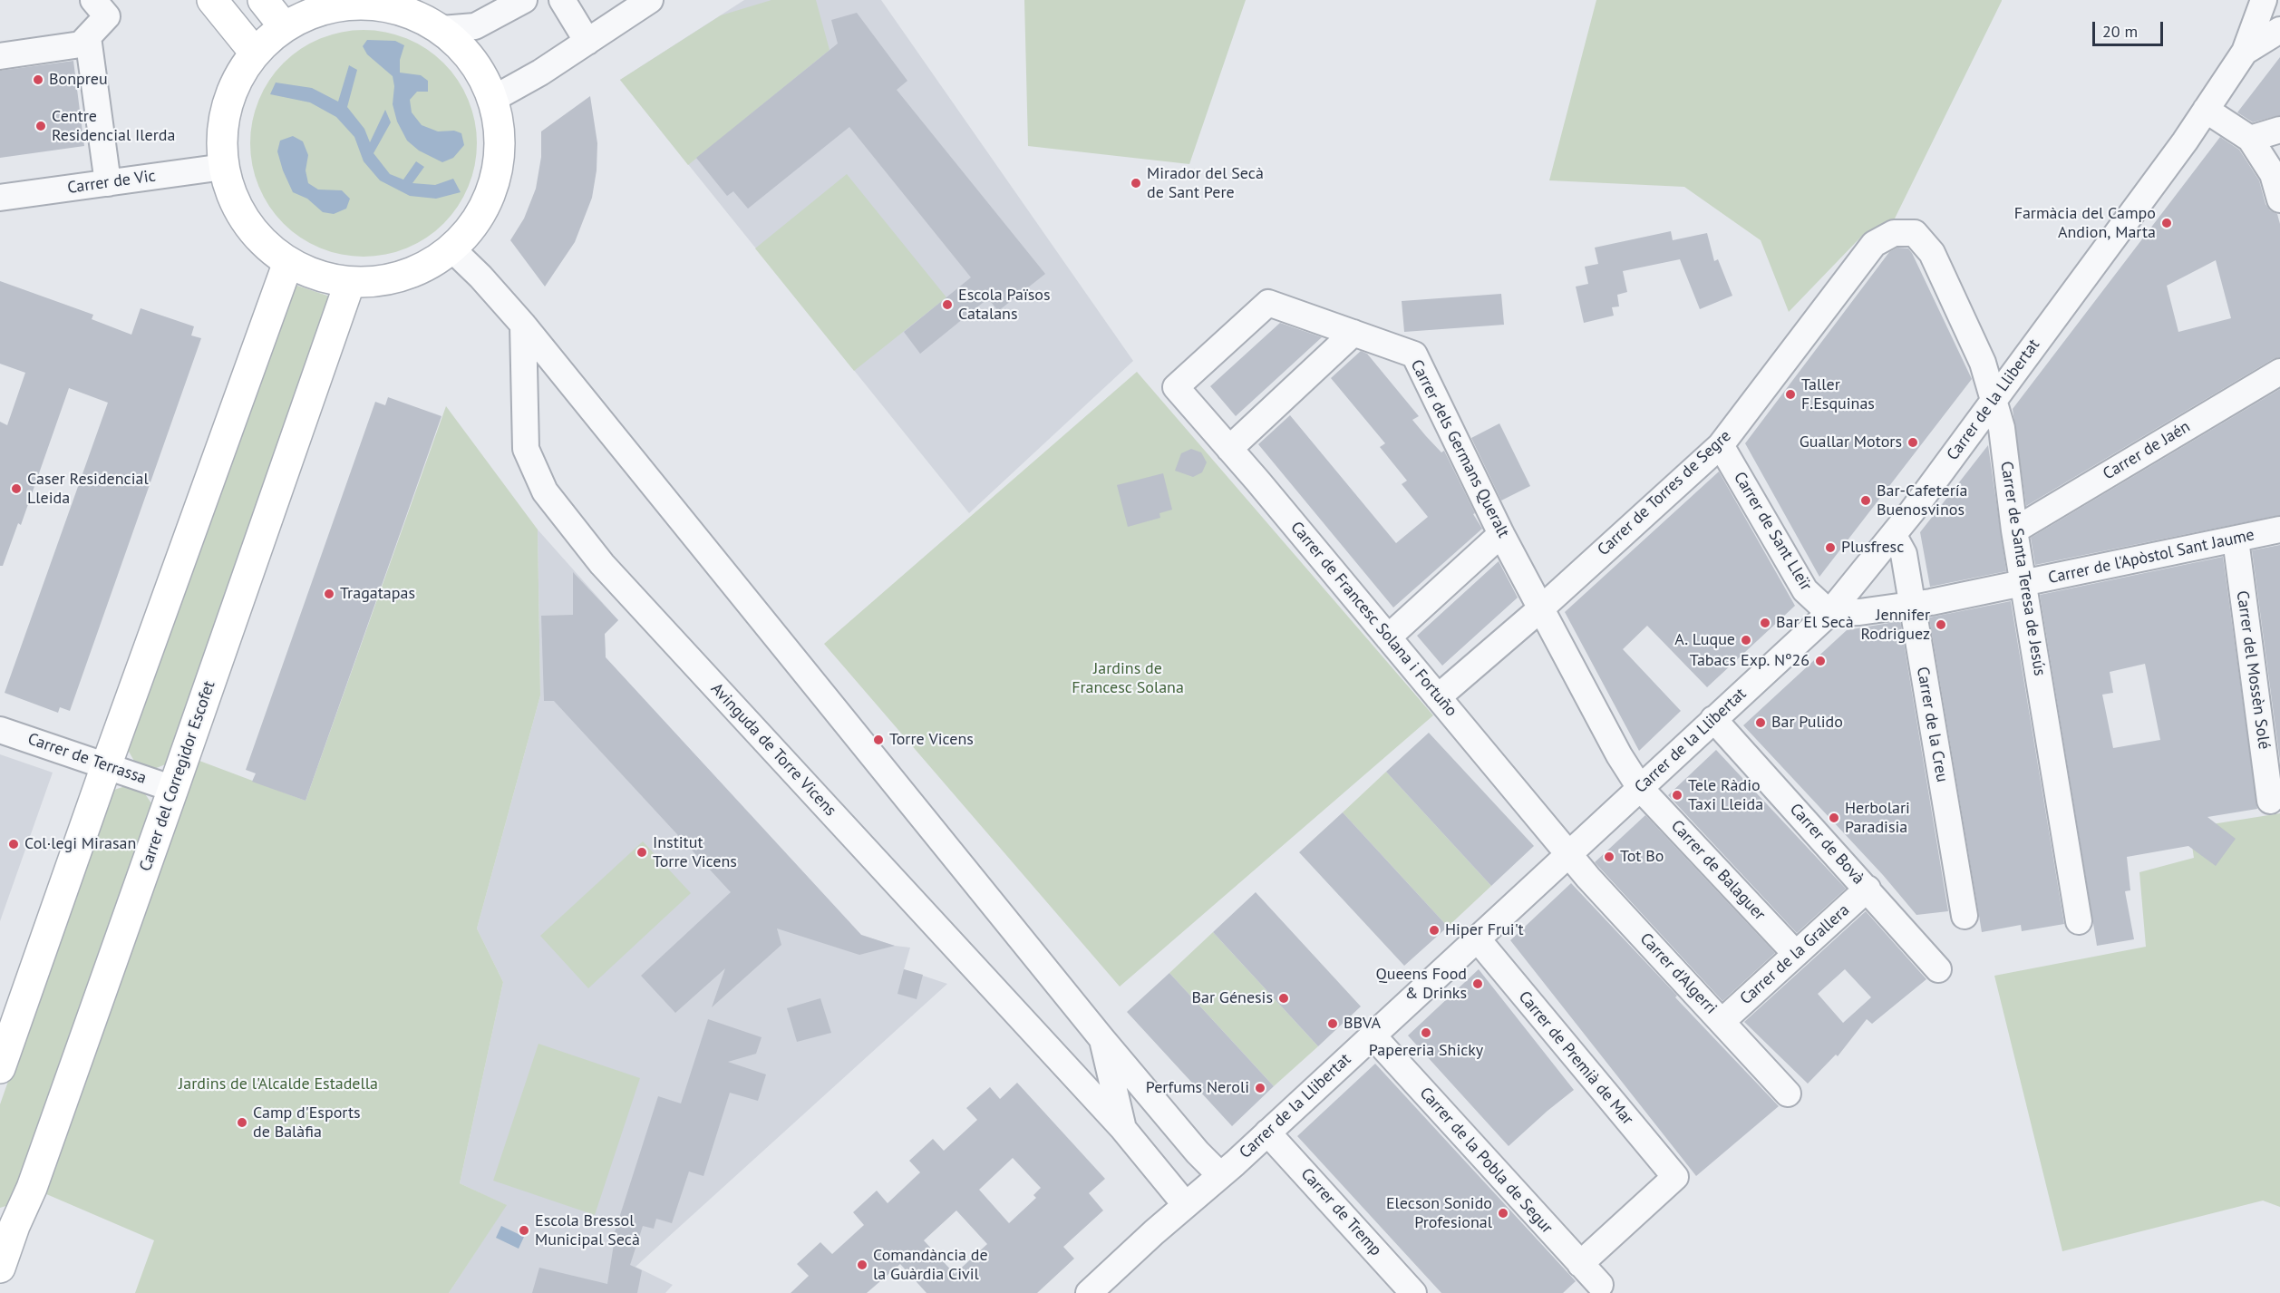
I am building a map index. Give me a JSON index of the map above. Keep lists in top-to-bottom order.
{
  "streets": {
    "street": [
      "Carrer de Vic",
      "Carrer de la Llibertat",
      "Carrer dels Germans Queralt",
      "Carrer de Jaén",
      "Carrer de Torres de Segre",
      "Carrer de Sant Lleïr",
      "Carrer de l'Apòstol Sant Jaume",
      "Carrer de Santa Teresa de Jesús",
      "Carrer de Francesc Solana i Fortuño",
      "Carrer del Mossèn Solé",
      "Carrer de la Creu",
      "Avinguda de Torre Vicens",
      "Carrer de Terrassa",
      "Carrer del Corregidor Escofet",
      "Carrer de Bovà",
      "Carrer de Balaguer",
      "Carrer de la Grallera",
      "Carrer d'Algerri",
      "Carrer de Premià de Mar",
      "Carrer de la Pobla de Segur",
      "Carrer de Tremp"
    ]
  },
  "crossings": [
    ["Carrer de la Llibertat", "Carrer dels Germans Queralt"],
    ["Carrer de la Llibertat", "Carrer de Sant Lleïr"],
    ["Carrer de la Llibertat", "Carrer de l'Apòstol Sant Jaume"],
    ["Carrer de la Llibertat", "Carrer de Santa Teresa de Jesús"],
    ["Carrer de la Llibertat", "Carrer de Francesc Solana i Fortuño"],
    ["Carrer de la Llibertat", "Carrer de la Creu"],
    ["Carrer de la Llibertat", "Avinguda de Torre Vicens"],
    ["Carrer de la Llibertat", "Carrer de Bovà"],
    ["Carrer de la Llibertat", "Carrer de Balaguer"],
    ["Carrer de la Llibertat", "Carrer d'Algerri"],
    ["Carrer de la Llibertat", "Carrer de Premià de Mar"],
    ["Carrer de la Llibertat", "Carrer de la Pobla de Segur"],
    ["Carrer de la Llibertat", "Carrer de Tremp"],
    ["Carrer dels Germans Queralt", "Carrer de Torres de Segre"],
    ["Carrer dels Germans Queralt", "Carrer de Francesc Solana i Fortuño"],
    ["Carrer dels Germans Queralt", "Carrer de Balaguer"],
    ["Carrer de Jaén", "Carrer de Santa Teresa de Jesús"],
    ["Carrer de Torres de Segre", "Carrer de Sant Lleïr"],
    ["Carrer de Torres de Segre", "Carrer de Santa Teresa de Jesús"],
    ["Carrer de Torres de Segre", "Carrer de Francesc Solana i Fortuño"],
    ["Carrer de Sant Lleïr", "Carrer de l'Apòstol Sant Jaume"],
    ["Carrer de l'Apòstol Sant Jaume", "Carrer de Santa Teresa de Jesús"],
    ["Carrer de l'Apòstol Sant Jaume", "Carrer del Mossèn Solé"],
    ["Carrer de l'Apòstol Sant Jaume", "Carrer de la Creu"],
    ["Carrer de Francesc Solana i Fortuño", "Carrer d'Algerri"],
    ["Carrer de Terrassa", "Carrer del Corregidor Escofet"],
    ["Carrer de Bovà", "Carrer de la Grallera"],
    ["Carrer de Balaguer", "Carrer de la Grallera"],
    ["Carrer de la Grallera", "Carrer d'Algerri"],
    ["Carrer de Premià de Mar", "Carrer de la Pobla de Segur"]
  ],
  "parks": ["Jardins de Francesc Solana", "Jardins de l'Alcalde Estadella"],
  "places": [
    "Bonpreu",
    "Centre Residencial Ilerda",
    "Mirador del Secà de Sant Pere",
    "Farmàcia del Campo Andion, Marta",
    "Escola Països Catalans",
    "Taller F.Esquinas",
    "Guallar Motors",
    "Caser Residencial Lleida",
    "Bar-Cafetería Buenosvinos",
    "Plusfresc",
    "Tragatapas",
    "Bar El Secà",
    "Jennifer Rodriguez",
    "A. Luque",
    "Tabacs Exp. Nº26",
    "Bar Pulido",
    "Torre Vicens",
    "Tele Ràdio Taxi Lleida",
    "Herbolari Paradisia",
    "Col·legi Mirasan",
    "Institut Torre Vicens",
    "Tot Bo",
    "Hiper Frui't",
    "Queens Food & Drinks",
    "Bar Génesis",
    "BBVA",
    "Papereria Shicky",
    "Perfums Neroli",
    "Camp d'Esports de Balàfia",
    "Elecson Sonido Profesional",
    "Escola Bressol Municipal Secà",
    "Comandància de la Guàrdia Civil"
  ],
  "scale_bar": "20 m"
}
